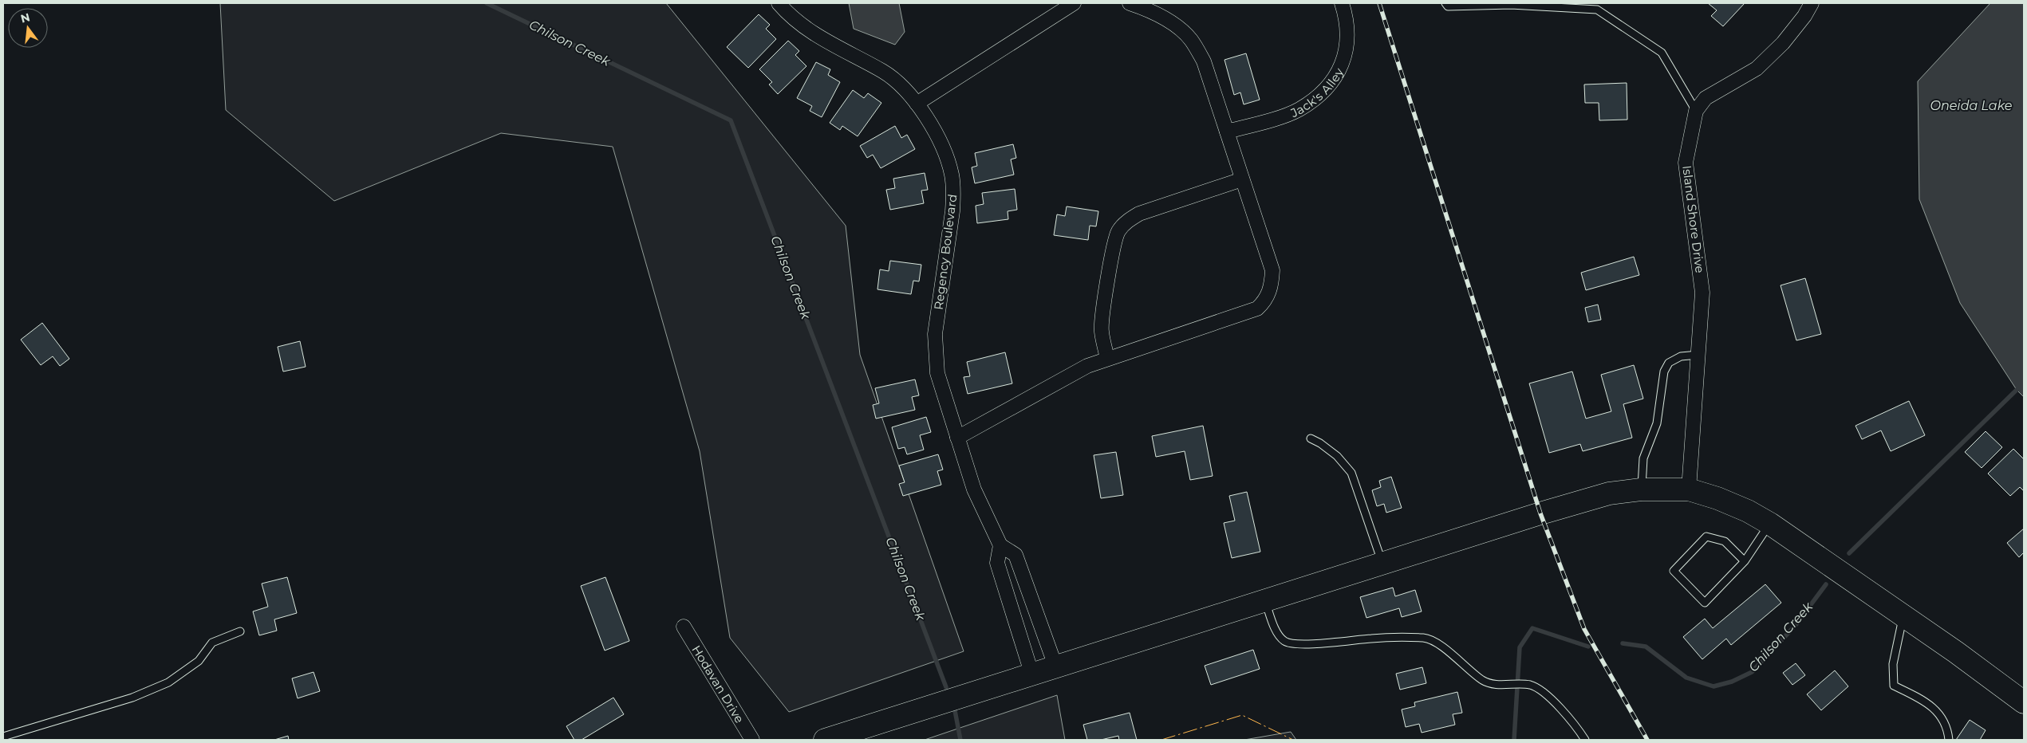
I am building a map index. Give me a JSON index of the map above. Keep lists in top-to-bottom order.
{
  "streets": {
    "street": [
      "Jack's Alley",
      "Island Shore Drive",
      "Regency Boulevard",
      "Hodavan Drive"
    ]
  },
  "water": ["Chilson Creek", "Oneida Lake"],
  "north": "top"
}
